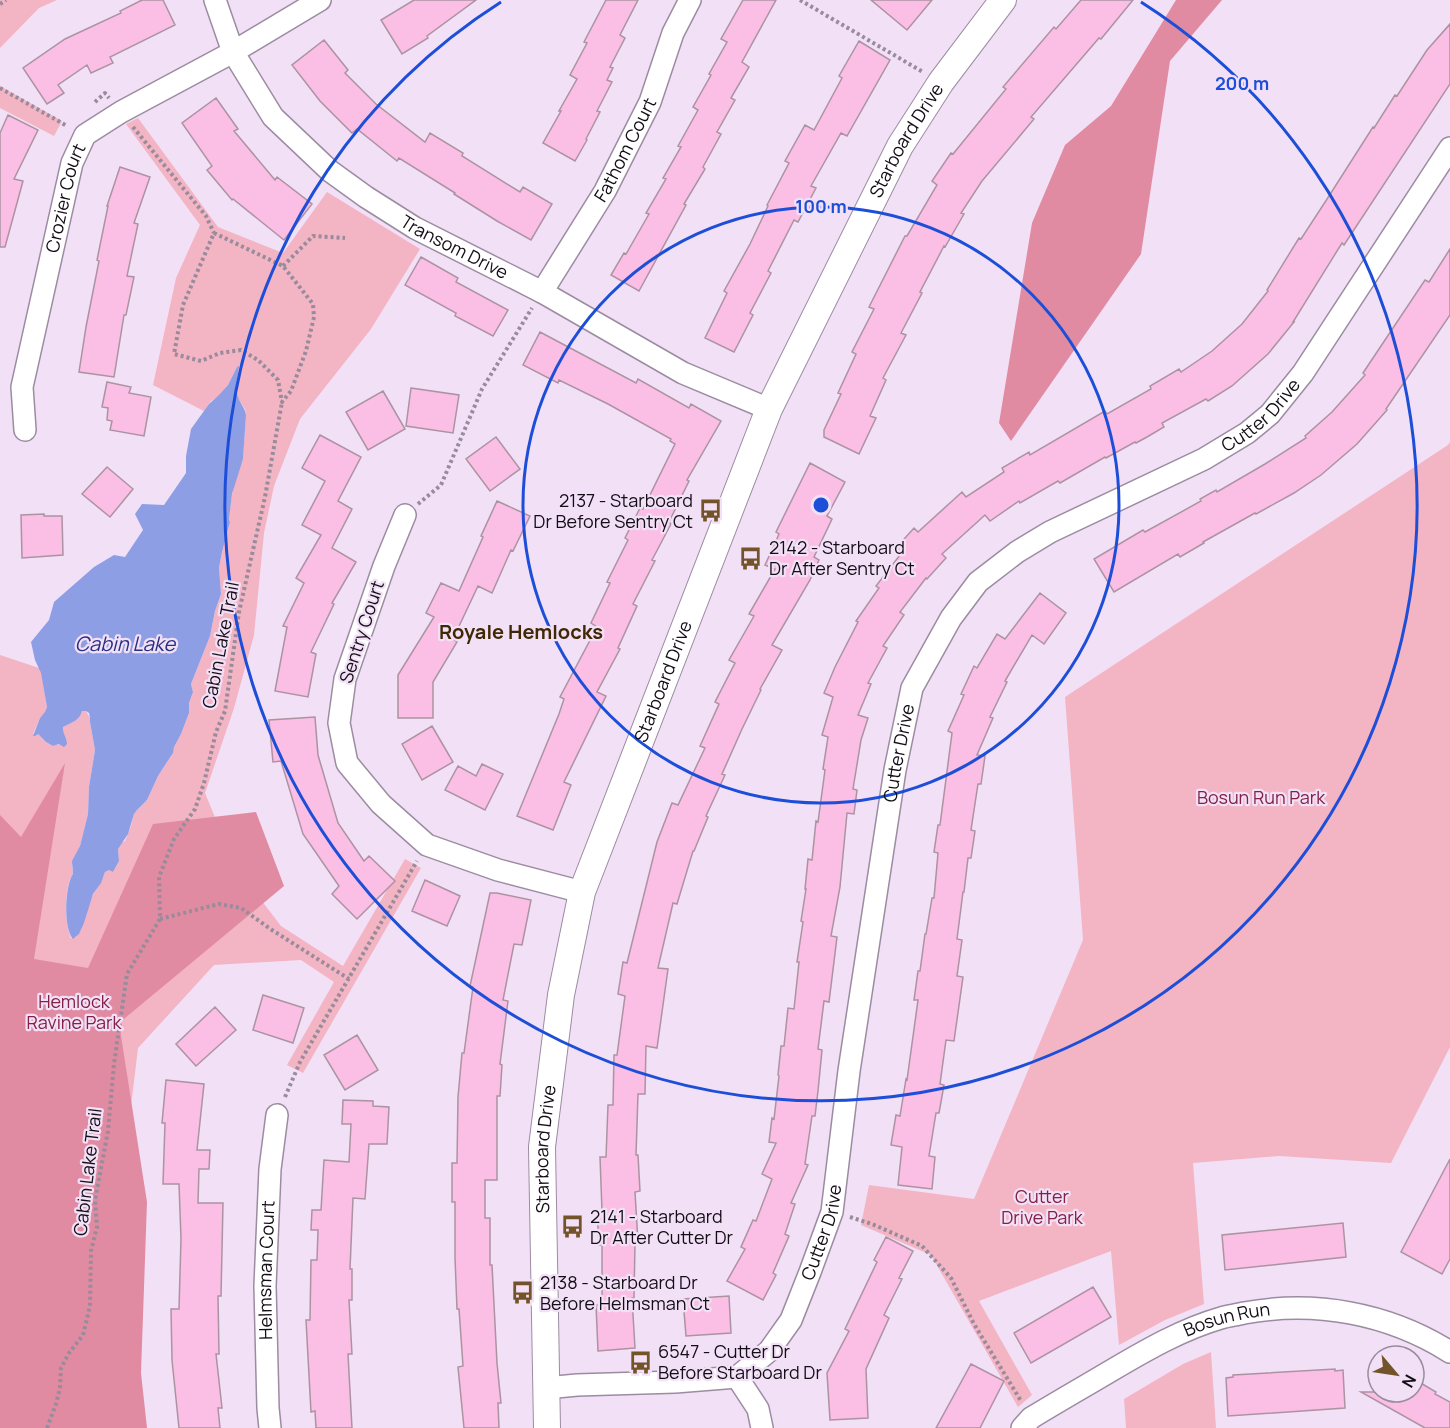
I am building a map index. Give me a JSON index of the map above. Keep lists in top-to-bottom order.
{
  "streets": {
    "street": [
      "Starboard Drive",
      "Fathom Court",
      "Crozier Court",
      "Transom Drive",
      "Cutter Drive",
      "Sentry Court",
      "Helmsman Court",
      "Bosun Run"
    ],
    "path": ["Cabin Lake Trail"]
  },
  "crossings": [
    ["Starboard Drive", "Transom Drive"],
    ["Starboard Drive", "Sentry Court"],
    ["Fathom Court", "Transom Drive"],
    ["Crozier Court", "Transom Drive"]
  ],
  "districts": ["Royale Hemlocks"],
  "water": ["Cabin Lake"],
  "parks": ["Bosun Run Park", "Hemlock Ravine Park", "Cutter Drive Park"],
  "places": {
    "bus stop": [
      "2137 - Starboard Dr Before Sentry Ct",
      "2142 - Starboard Dr After Sentry Ct",
      "2141 - Starboard Dr After Cutter Dr",
      "2138 - Starboard Dr Before Helmsman Ct",
      "6547 - Cutter Dr Before Starboard Dr"
    ]
  },
  "north": "bottom right",
  "rings": ["200 m", "100 m"]
}
